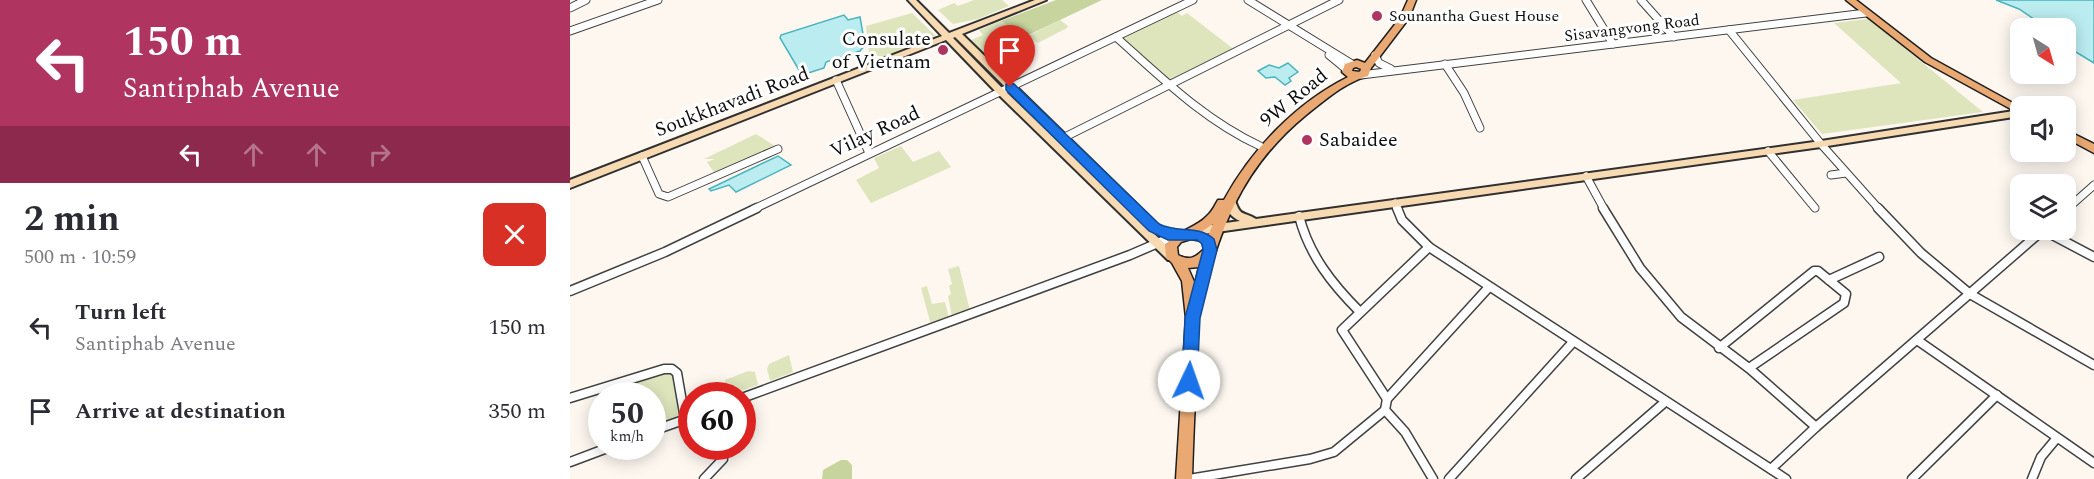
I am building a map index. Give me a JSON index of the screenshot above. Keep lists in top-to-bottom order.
{
  "streets": {
    "main road": ["9W Road"],
    "street": ["Sisavangvong Road", "Soukkhavadi Road", "Vilay Road"]
  },
  "crossings": [
    ["Sisavangvong Road", "9W Road"]
  ],
  "places": ["Sounantha Guest House", "Consulate of Vietnam", "Sabaidee"],
  "north": "bottom right",
  "page": {
    "turn": ["150 m", "Santiphab Avenue"],
    "heading": ["2 min", "500 m · 10:59"],
    "list": [
      {
        "name": "Turn left",
        "note": "Santiphab Avenue",
        "value": "150 m"
      },
      {
        "name": "Arrive at destination",
        "value": "350 m"
      }
    ],
    "speed": "50 km/h",
    "limit": "60"
  }
}
